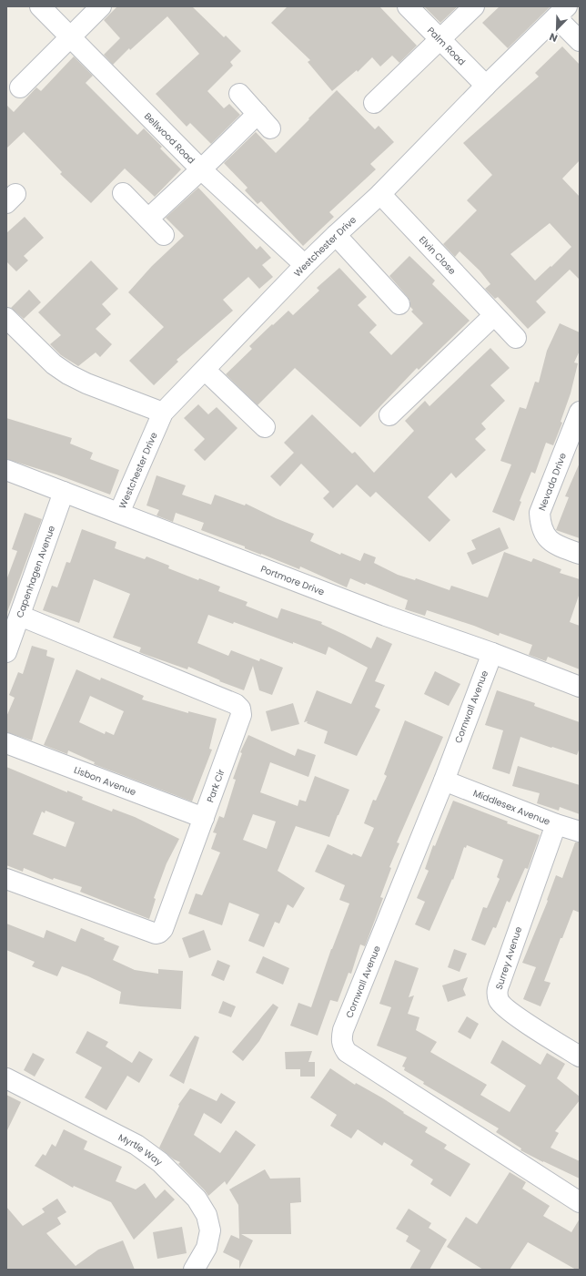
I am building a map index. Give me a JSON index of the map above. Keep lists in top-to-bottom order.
{
  "streets": {
    "street": [
      "Palm Road",
      "Bellwood Road",
      "Westchester Drive",
      "Elvin Close",
      "Nevada Drive",
      "Capenhagen Avenue",
      "Portmore Drive",
      "Cornwall Avenue",
      "Lisbon Avenue",
      "Park Cir",
      "Middlesex Avenue",
      "Surrey Avenue",
      "Myrtle Way"
    ]
  },
  "crossings": [
    ["Palm Road", "Westchester Drive"],
    ["Bellwood Road", "Westchester Drive"],
    ["Westchester Drive", "Elvin Close"],
    ["Westchester Drive", "Portmore Drive"],
    ["Capenhagen Avenue", "Portmore Drive"],
    ["Capenhagen Avenue", "Park Cir"],
    ["Portmore Drive", "Cornwall Avenue"],
    ["Cornwall Avenue", "Middlesex Avenue"],
    ["Lisbon Avenue", "Park Cir"],
    ["Middlesex Avenue", "Surrey Avenue"]
  ],
  "north": "bottom left"
}
